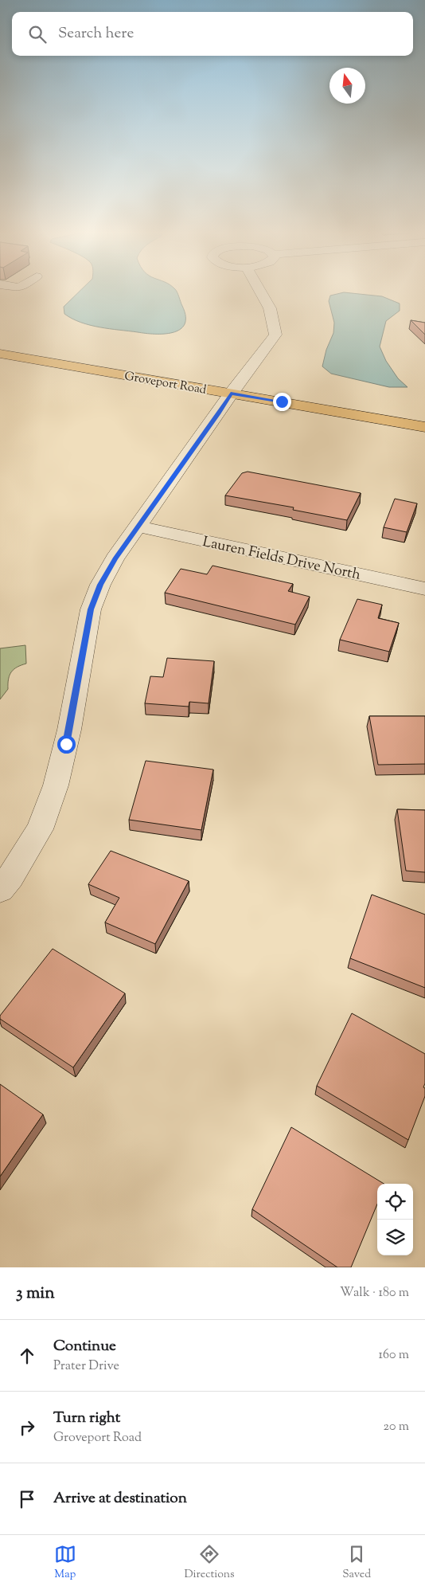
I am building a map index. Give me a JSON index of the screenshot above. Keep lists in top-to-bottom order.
{
  "streets": {
    "main road": ["Groveport Road"],
    "street": ["Lauren Fields Drive North"]
  },
  "north": "top",
  "page": {
    "search": "Search here",
    "heading": ["3 min", "Walk · 180 m"],
    "list": [
      ["Continue", "Prater Drive", "160 m"],
      ["Turn right", "Groveport Road", "20 m"],
      "Arrive at destination"
    ],
    "nav": ["Map", "Directions", "Saved"]
  }
}
